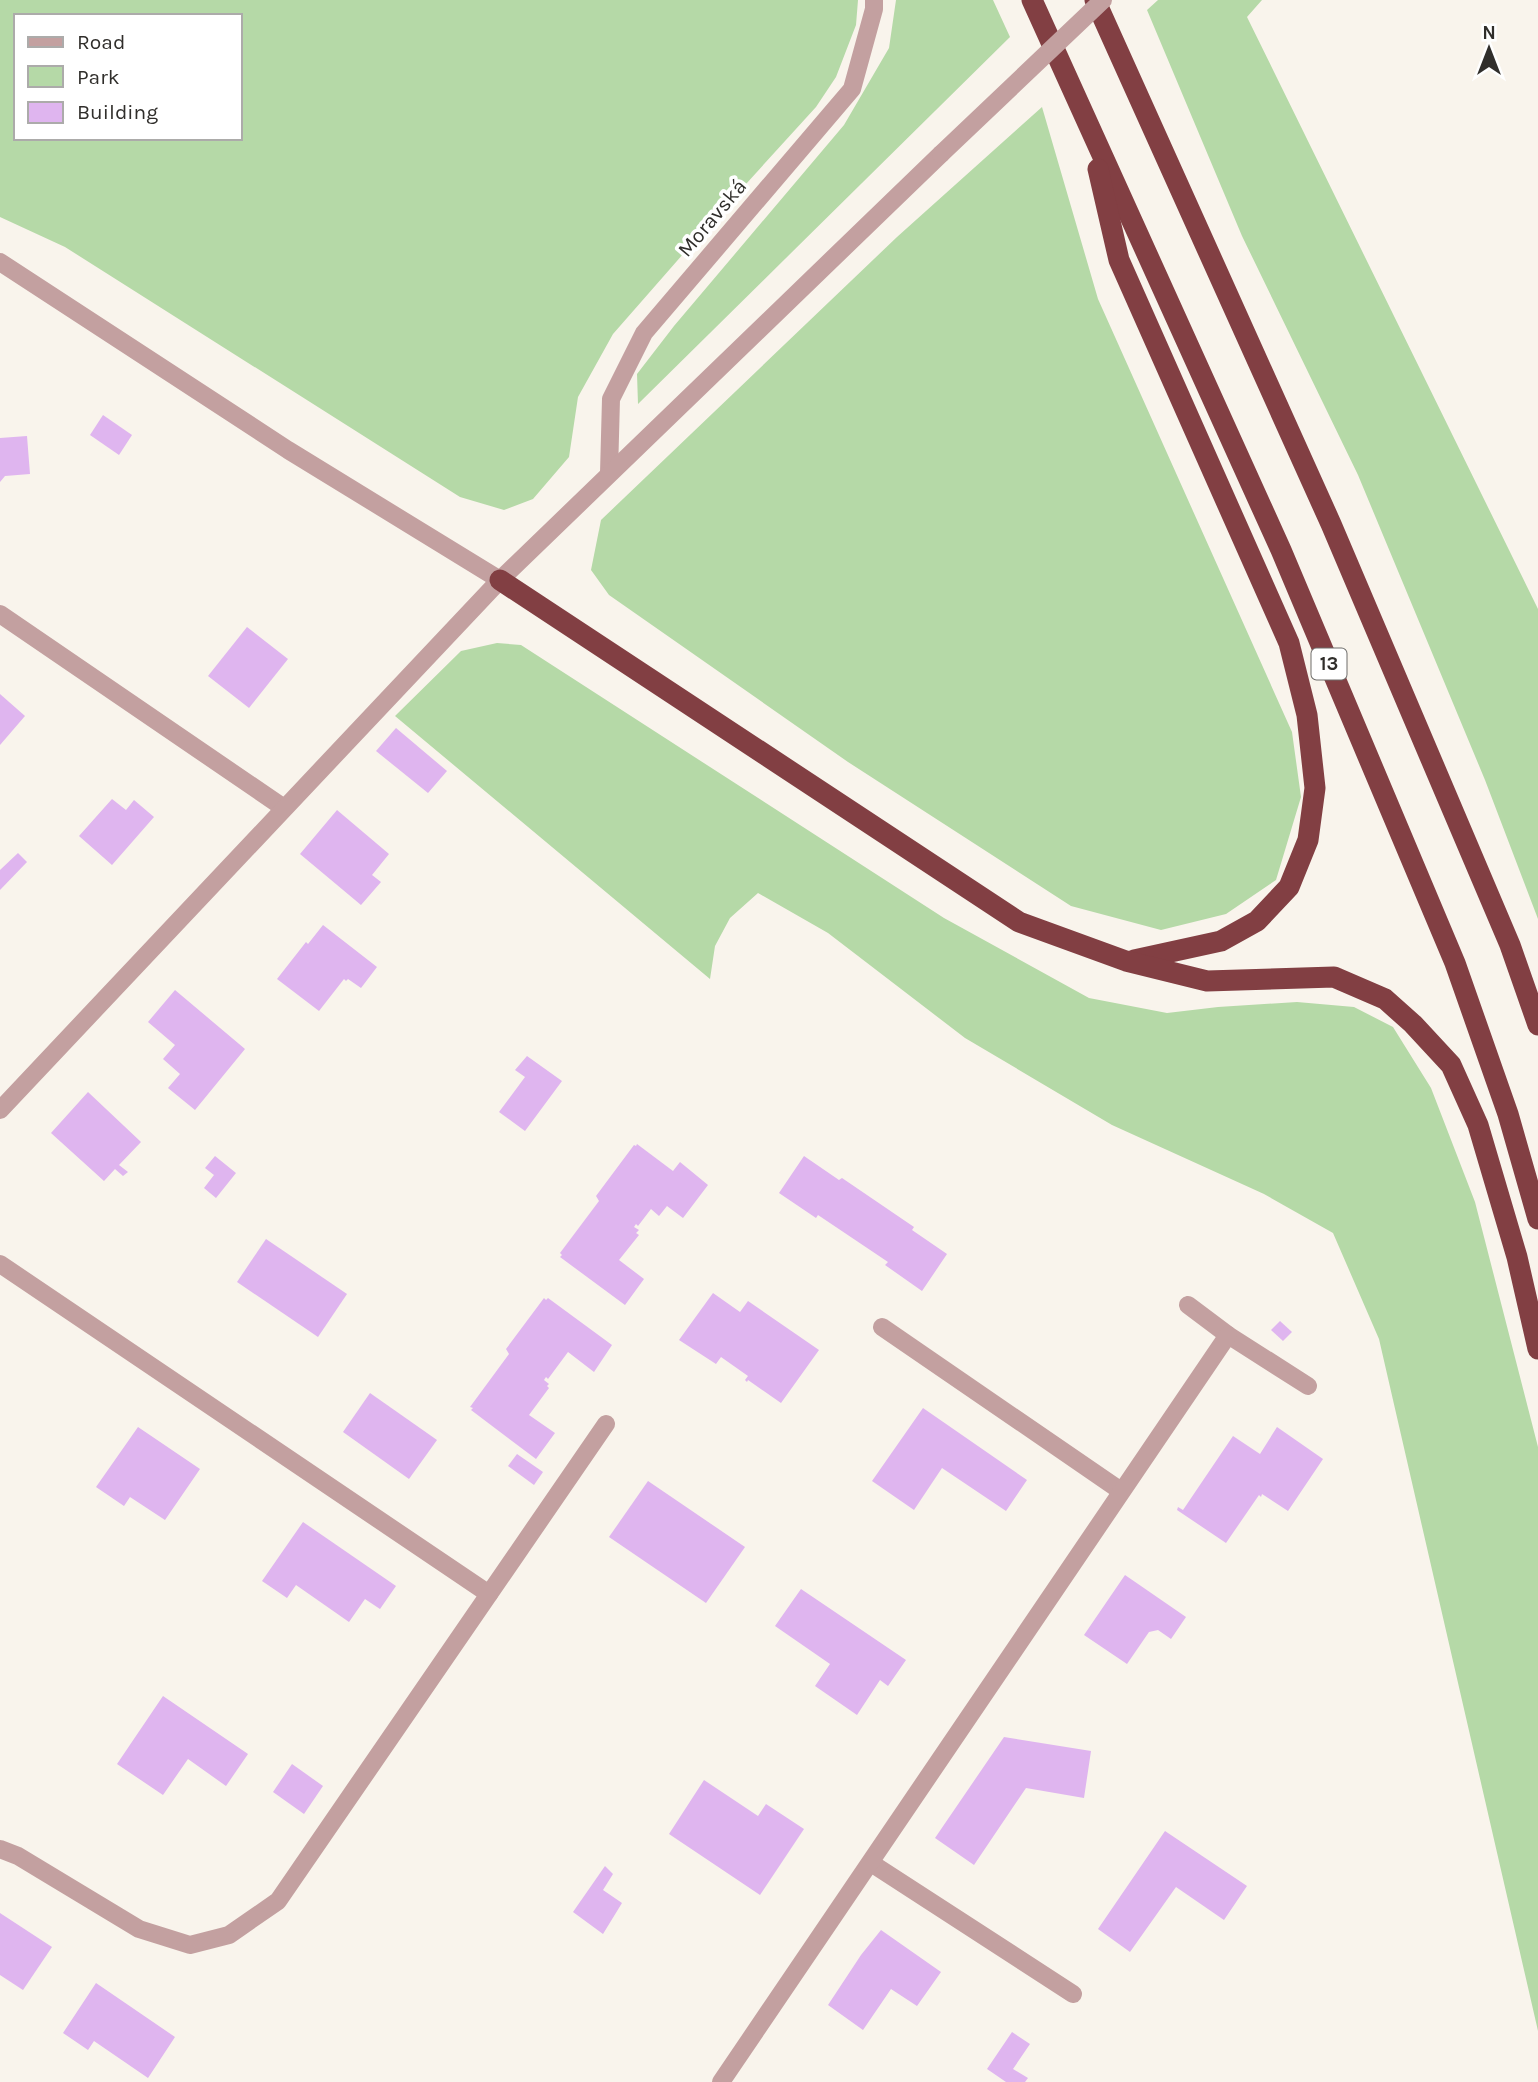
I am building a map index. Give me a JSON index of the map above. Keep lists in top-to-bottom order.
{
  "streets": {
    "highway": ["13"],
    "street": ["Moravská"]
  },
  "legend": ["Road", "Park", "Building"],
  "north": "top"
}
